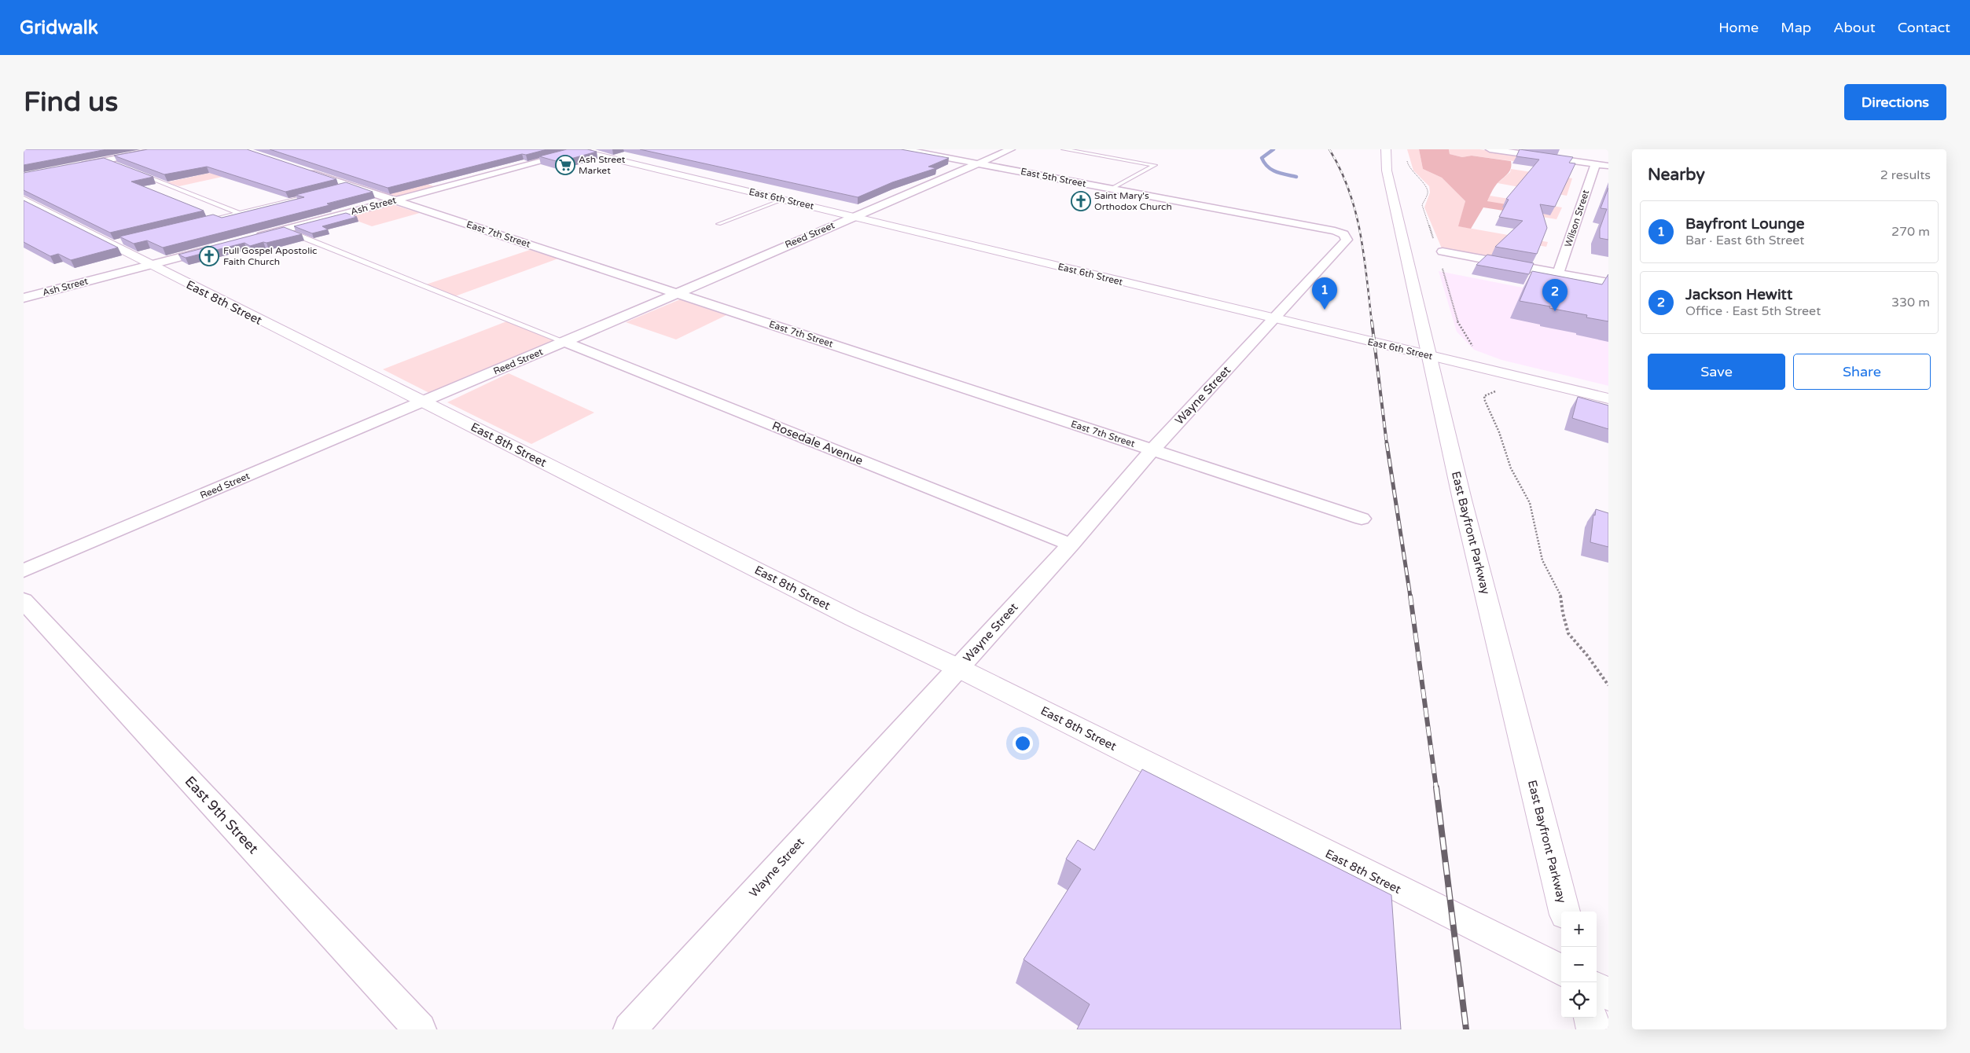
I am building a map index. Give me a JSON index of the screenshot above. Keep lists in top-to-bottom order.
{
  "streets": {
    "main road": ["East 6th Street", "East 8th Street", "East Bayfront Parkway"],
    "street": [
      "East 5th Street",
      "Ash Street",
      "Wilson Street",
      "East 7th Street",
      "Reed Street",
      "Wayne Street",
      "Rosedale Avenue",
      "East 9th Street"
    ]
  },
  "crossings": [
    ["East 5th Street", "Reed Street"],
    ["East 5th Street", "Wayne Street"],
    ["East 6th Street", "Ash Street"],
    ["East 6th Street", "Reed Street"],
    ["East 6th Street", "Wayne Street"],
    ["East 6th Street", "East Bayfront Parkway"],
    ["Ash Street", "East 7th Street"],
    ["Ash Street", "East 8th Street"],
    ["East 7th Street", "Reed Street"],
    ["East 7th Street", "Wayne Street"],
    ["Reed Street", "East 8th Street"],
    ["Reed Street", "Rosedale Avenue"],
    ["East 8th Street", "Wayne Street"],
    ["Wayne Street", "Rosedale Avenue"]
  ],
  "places": {
    "supermarket": ["Ash Street Market"],
    "church": ["Saint Mary's Orthodox Church", "Full Gospel Apostolic Faith Church"]
  },
  "page": {
    "header": "Gridwalk",
    "nav": [
      "Home",
      "Map",
      "About",
      "Contact"
    ],
    "buttons": [
      "Directions",
      ["Save", "Share"]
    ],
    "title": "Find us",
    "heading": ["Nearby", "2 results"],
    "list": [
      {
        "mark": "1",
        "name": "Bayfront Lounge",
        "note": "Bar · East 6th Street",
        "value": "270 m"
      },
      {
        "mark": "2",
        "name": "Jackson Hewitt",
        "note": "Office · East 5th Street",
        "value": "330 m"
      }
    ],
    "pins": ["1", "2"],
    "map_buttons": ["+", "−"]
  }
}
